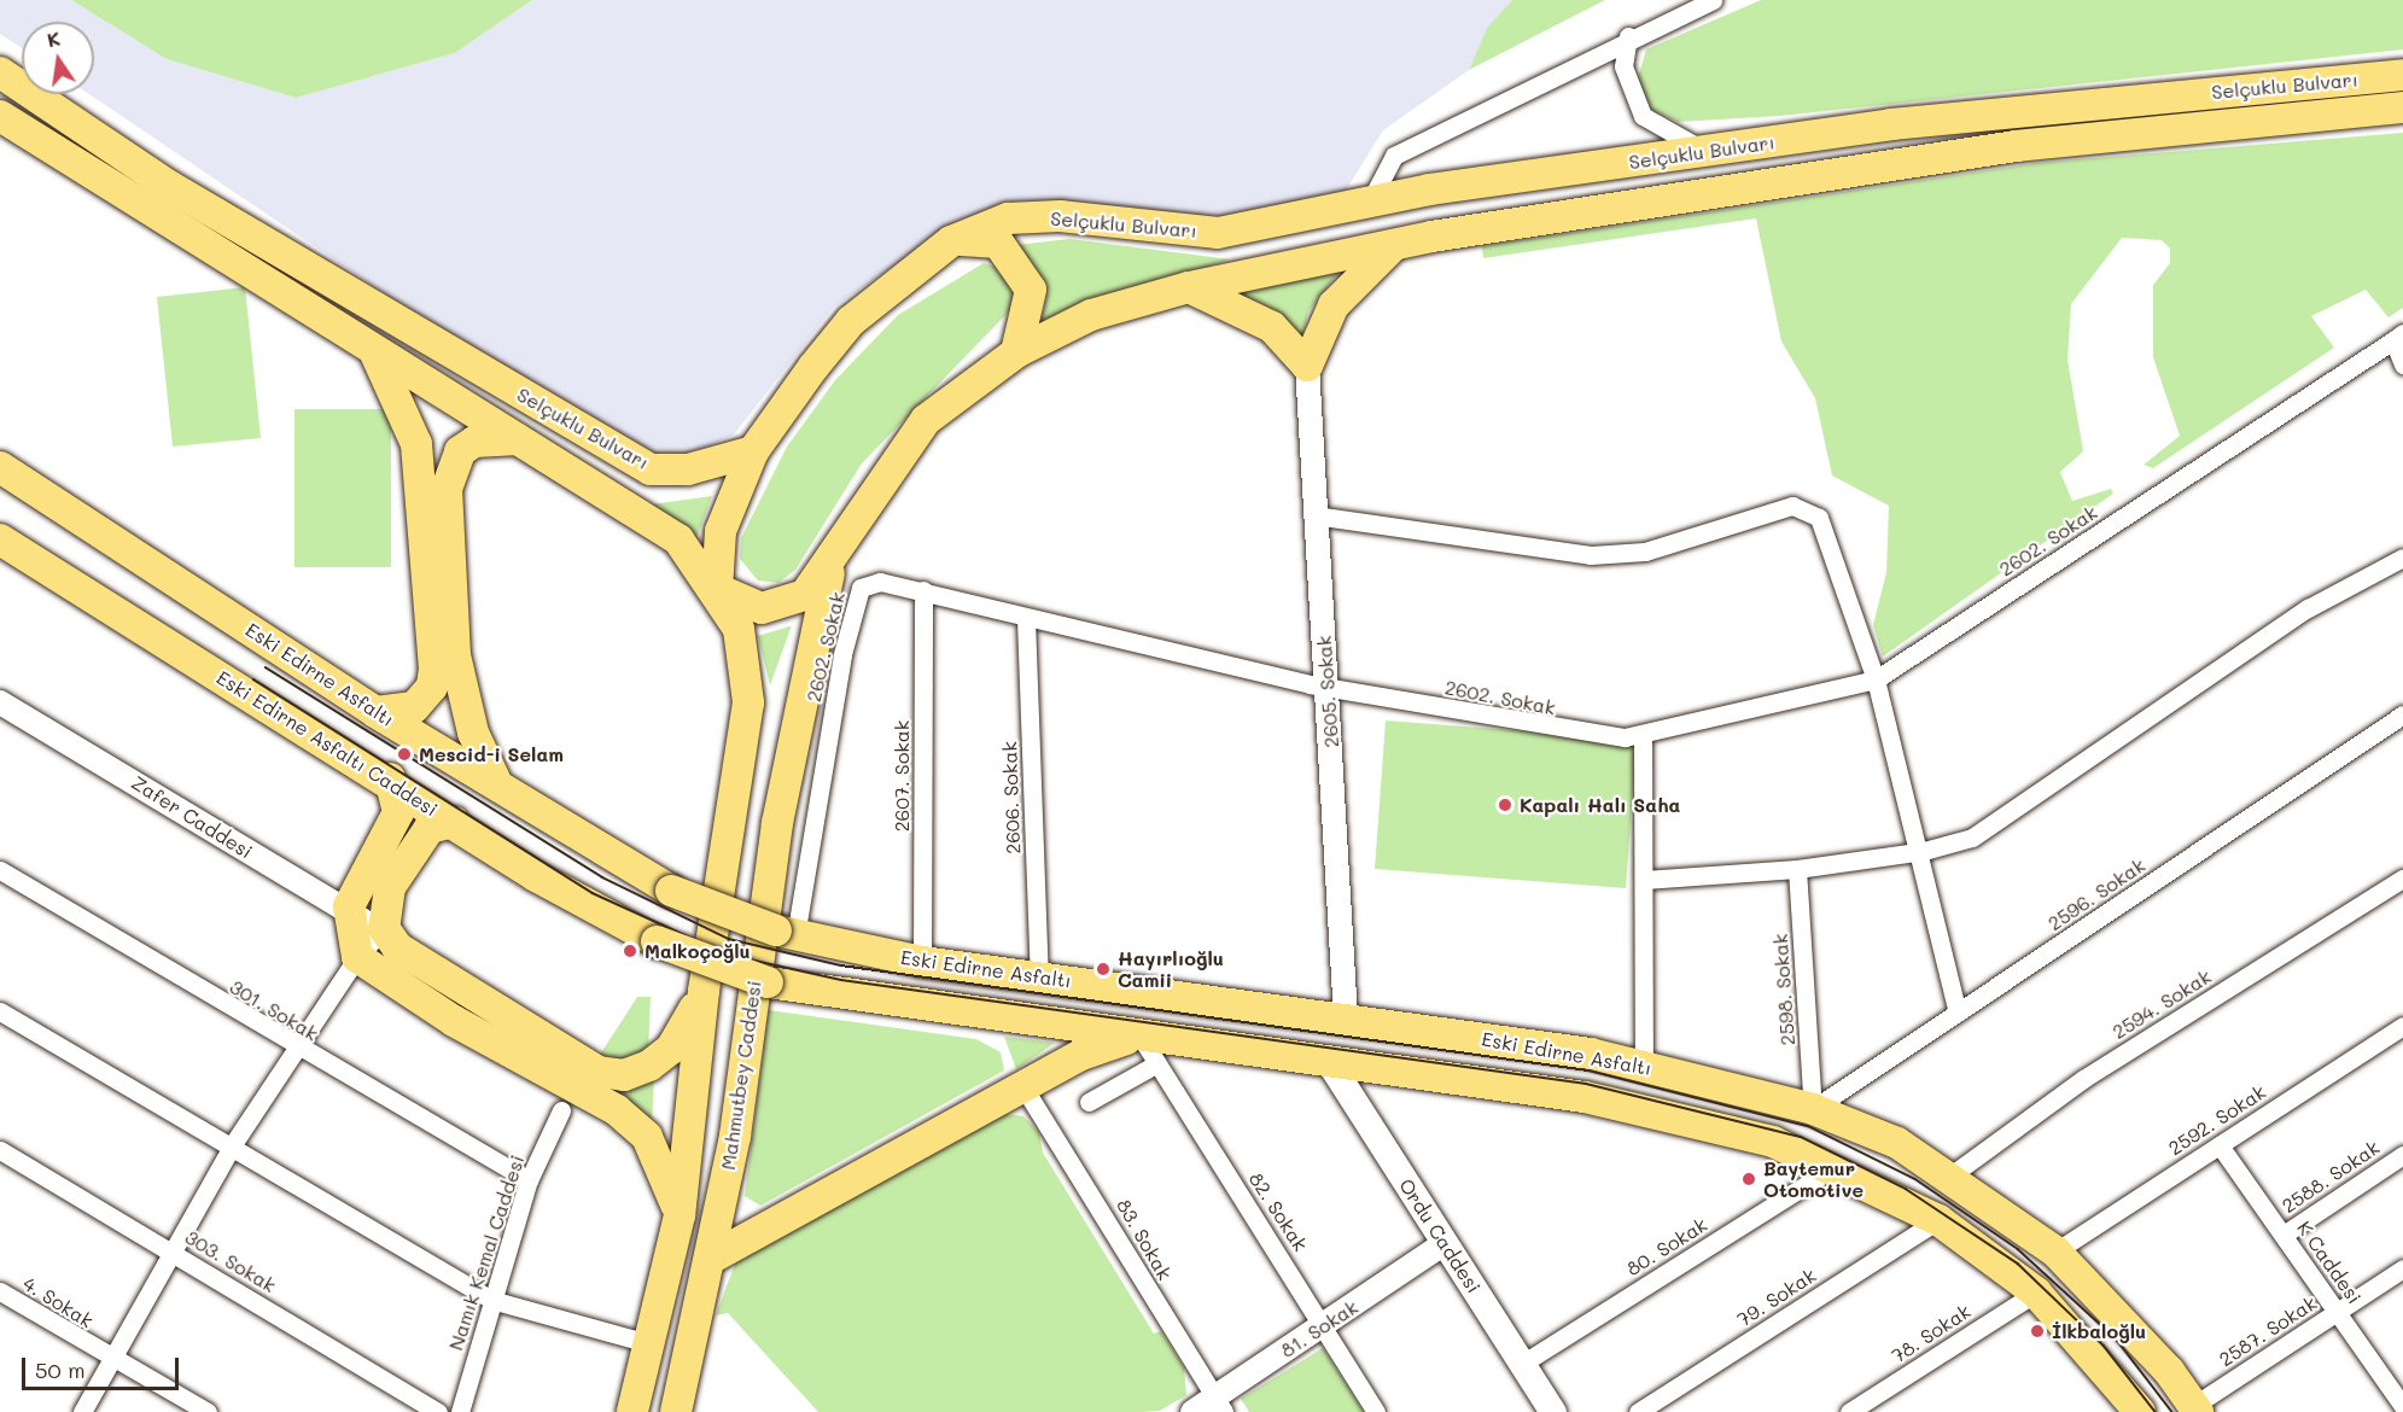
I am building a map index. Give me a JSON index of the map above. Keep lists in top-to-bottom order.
{
  "streets": {
    "main road": [
      "Selçuklu Bulvarı",
      "Eski Edirne Asfaltı",
      "Eski Edirne Asfaltı Caddesi",
      "Mahmutbey Caddesi",
      "Ordu Caddesi"
    ],
    "street": [
      "2602. Sokak",
      "2605. Sokak",
      "2607. Sokak",
      "2606. Sokak",
      "Zafer Caddesi",
      "2596. Sokak",
      "2598. Sokak",
      "2594. Sokak",
      "301. Sokak",
      "2592. Sokak",
      "2588. Sokak",
      "82. Sokak",
      "83. Sokak",
      "80. Sokak",
      "Namık Kemal Caddesi",
      "303. Sokak",
      "K Caddesi",
      "79. Sokak",
      "4. Sokak",
      "81. Sokak",
      "2587. Sokak",
      "78. Sokak"
    ]
  },
  "crossings": [
    ["Selçuklu Bulvarı", "Mahmutbey Caddesi"],
    ["2602. Sokak", "Eski Edirne Asfaltı"],
    ["2602. Sokak", "2605. Sokak"],
    ["2602. Sokak", "2607. Sokak"],
    ["2602. Sokak", "2606. Sokak"],
    ["Eski Edirne Asfaltı", "2605. Sokak"],
    ["Eski Edirne Asfaltı", "Eski Edirne Asfaltı Caddesi"],
    ["Eski Edirne Asfaltı", "2607. Sokak"],
    ["Eski Edirne Asfaltı", "2606. Sokak"],
    ["Eski Edirne Asfaltı", "2596. Sokak"],
    ["Eski Edirne Asfaltı", "2598. Sokak"],
    ["Eski Edirne Asfaltı", "2594. Sokak"],
    ["Eski Edirne Asfaltı", "2592. Sokak"],
    ["Eski Edirne Asfaltı", "82. Sokak"],
    ["Eski Edirne Asfaltı", "Ordu Caddesi"],
    ["Eski Edirne Asfaltı", "80. Sokak"],
    ["Eski Edirne Asfaltı", "79. Sokak"],
    ["Eski Edirne Asfaltı", "2587. Sokak"],
    ["Eski Edirne Asfaltı", "78. Sokak"],
    ["2596. Sokak", "2598. Sokak"],
    ["301. Sokak", "Namık Kemal Caddesi"],
    ["2592. Sokak", "K Caddesi"],
    ["2588. Sokak", "K Caddesi"],
    ["82. Sokak", "81. Sokak"],
    ["Ordu Caddesi", "80. Sokak"],
    ["Ordu Caddesi", "81. Sokak"],
    ["83. Sokak", "81. Sokak"],
    ["K Caddesi", "2587. Sokak"]
  ],
  "places": [
    "Mescid-i Selam",
    "Kapalı Halı Saha",
    "Malkoçoğlu",
    "Hayırlıoğlu Camii",
    "Baytemur Otomotive",
    "İlkbaloğlu"
  ],
  "scale_bar": "50 m",
  "north": "top"
}
